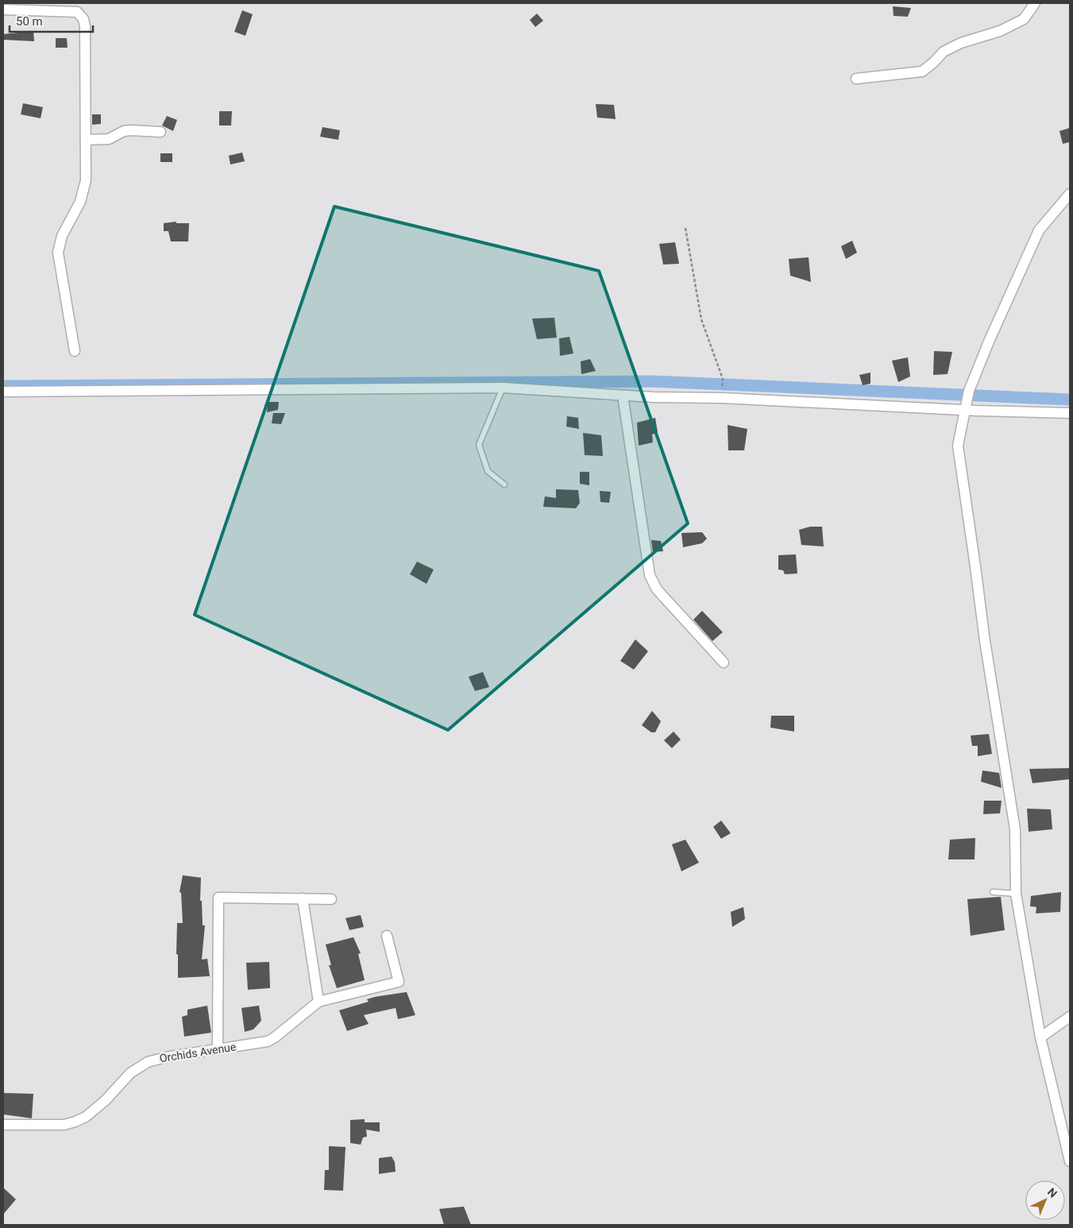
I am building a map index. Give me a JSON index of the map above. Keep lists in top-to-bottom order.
{
  "streets": {
    "street": ["Orchids Avenue"]
  },
  "scale_bar": "50 m",
  "north": "top right"
}
